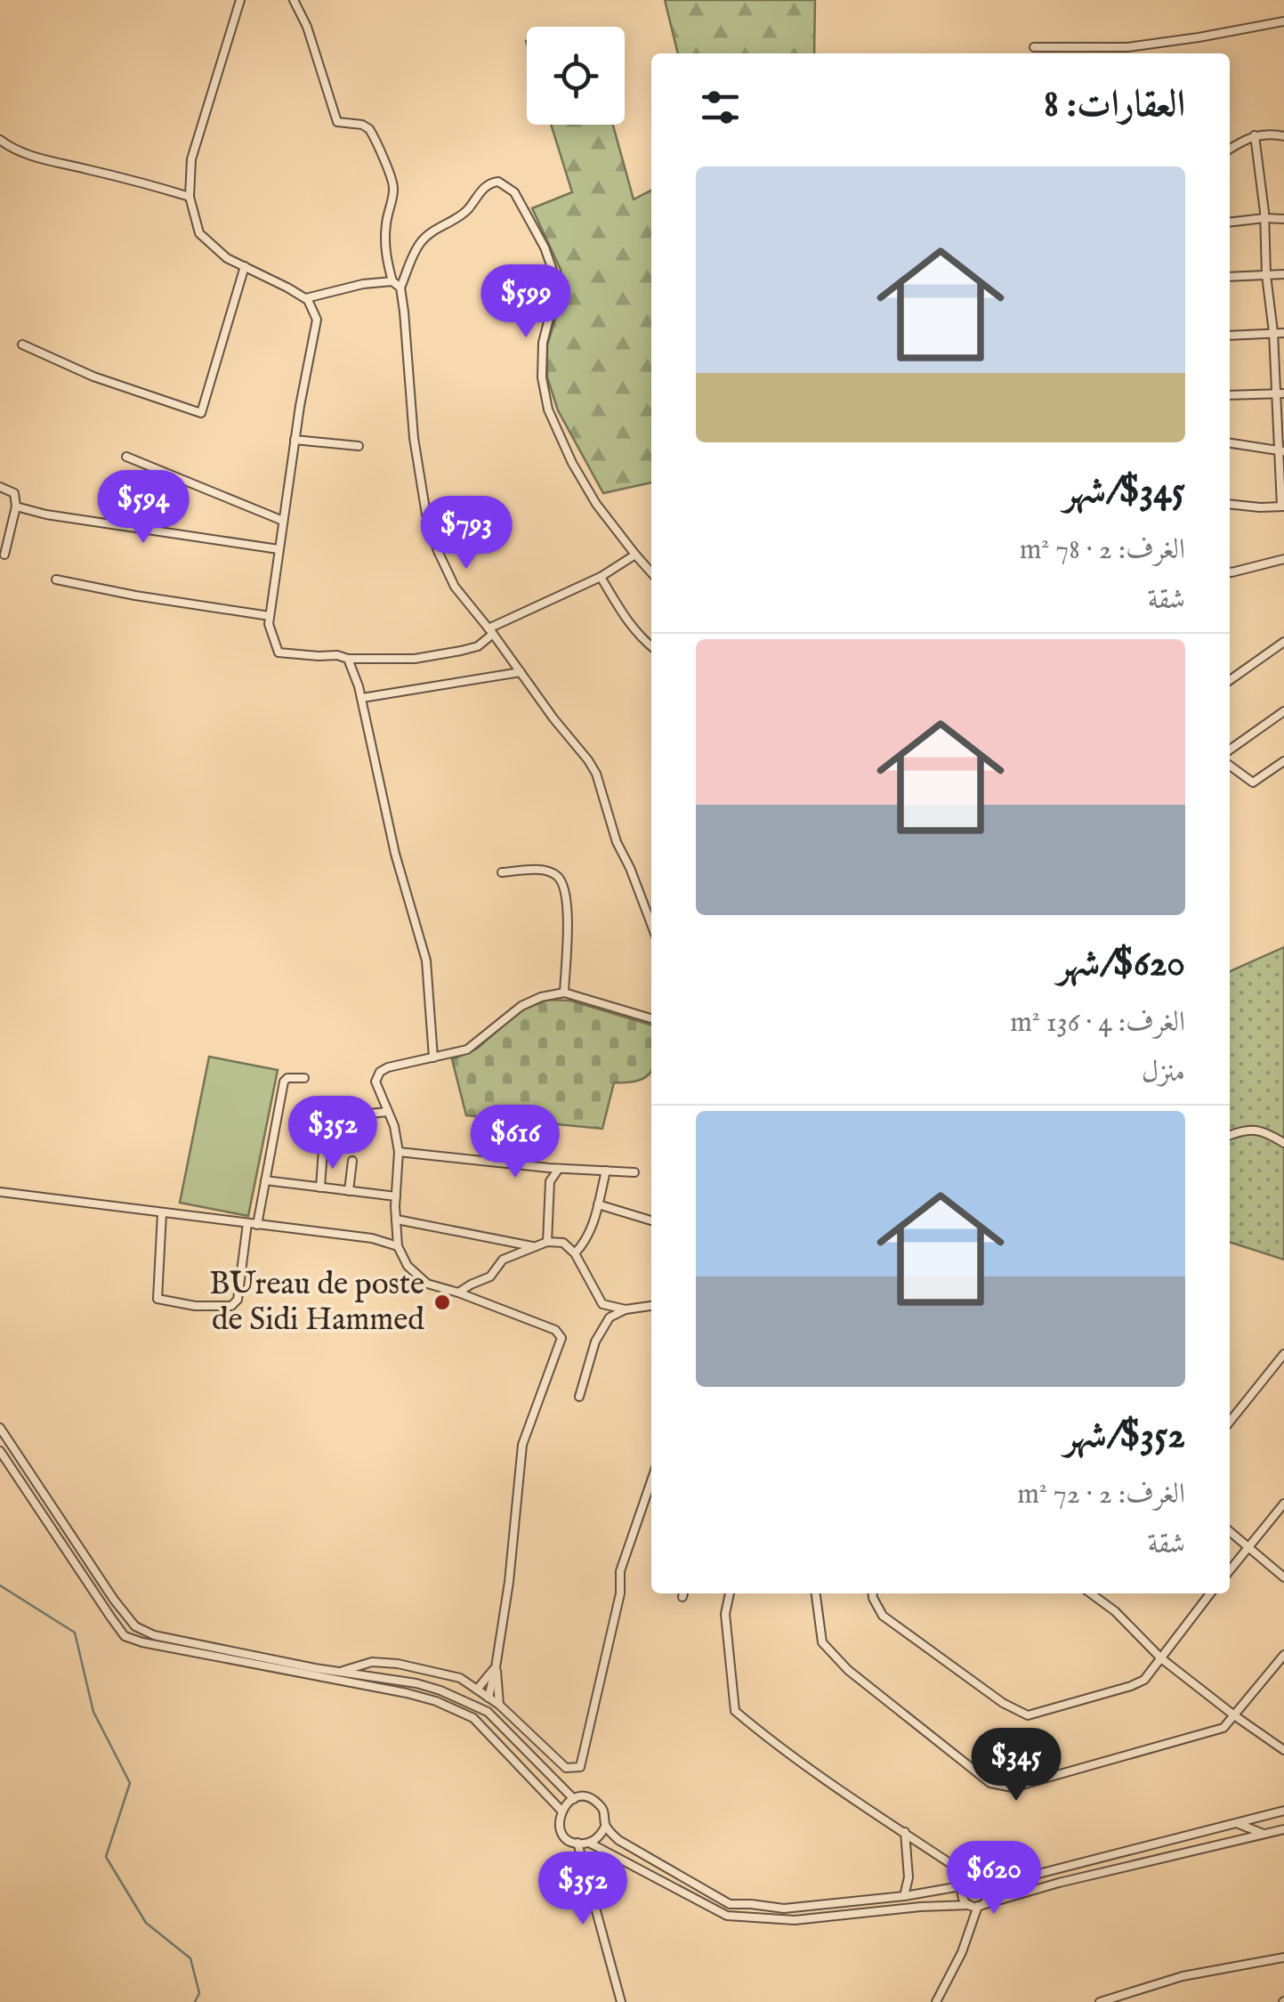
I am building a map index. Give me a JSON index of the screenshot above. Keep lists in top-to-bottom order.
{
  "places": ["BUreau de poste de Sidi Hammed"],
  "page": {
    "heading": "العقارات: 8",
    "list": [
      {
        "name": "$345/شهر",
        "note": "الغرف: 2 · 78 m² · شقة"
      },
      {
        "name": "$620/شهر",
        "note": "الغرف: 4 · 136 m² · منزل"
      },
      {
        "name": "$352/شهر",
        "note": "الغرف: 2 · 72 m² · شقة"
      }
    ],
    "price": [
      "$599",
      "$594",
      "$793",
      "$352",
      "$616",
      "$345",
      "$620",
      "$352"
    ]
  }
}
